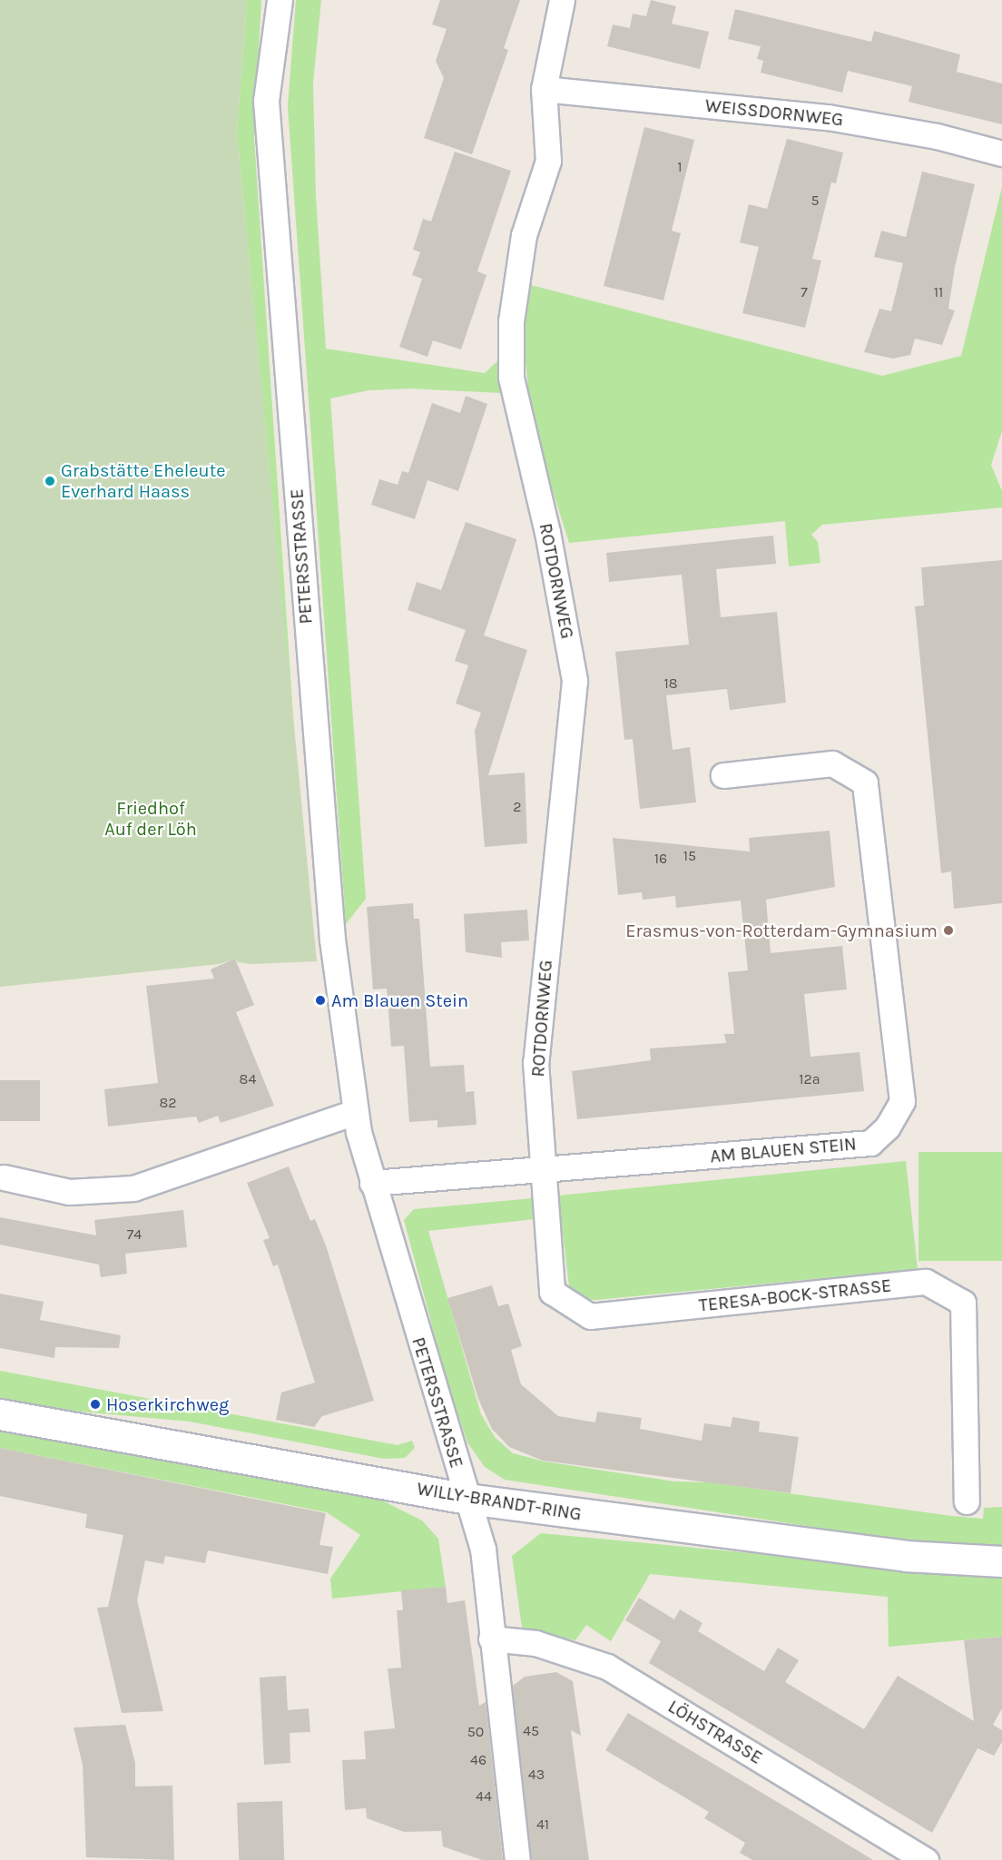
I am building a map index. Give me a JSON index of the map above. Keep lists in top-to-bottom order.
{
  "streets": {
    "main road": ["WILLY-BRANDT-RING"],
    "street": [
      "WEISSDORNWEG",
      "PETERSSTRASSE",
      "ROTDORNWEG",
      "AM BLAUEN STEIN",
      "TERESA-BOCK-STRASSE",
      "LÖHSTRASSE"
    ]
  },
  "crossings": [
    ["WEISSDORNWEG", "ROTDORNWEG"],
    ["PETERSSTRASSE", "AM BLAUEN STEIN"],
    ["PETERSSTRASSE", "WILLY-BRANDT-RING"],
    ["PETERSSTRASSE", "LÖHSTRASSE"],
    ["ROTDORNWEG", "AM BLAUEN STEIN"],
    ["ROTDORNWEG", "TERESA-BOCK-STRASSE"],
    ["AM BLAUEN STEIN", "TERESA-BOCK-STRASSE"]
  ],
  "parks": ["Friedhof Auf der Löh"],
  "places": [
    "Grabstätte Eheleute Everhard Haass",
    "Erasmus-von-Rotterdam-Gymnasium",
    "Am Blauen Stein",
    "Hoserkirchweg"
  ],
  "house_numbers": [
    "1",
    "5",
    "7",
    "11",
    "18",
    "2",
    "15",
    "16",
    "84",
    "12a",
    "82",
    "74",
    "45",
    "50",
    "46",
    "43",
    "44",
    "41"
  ]
}
